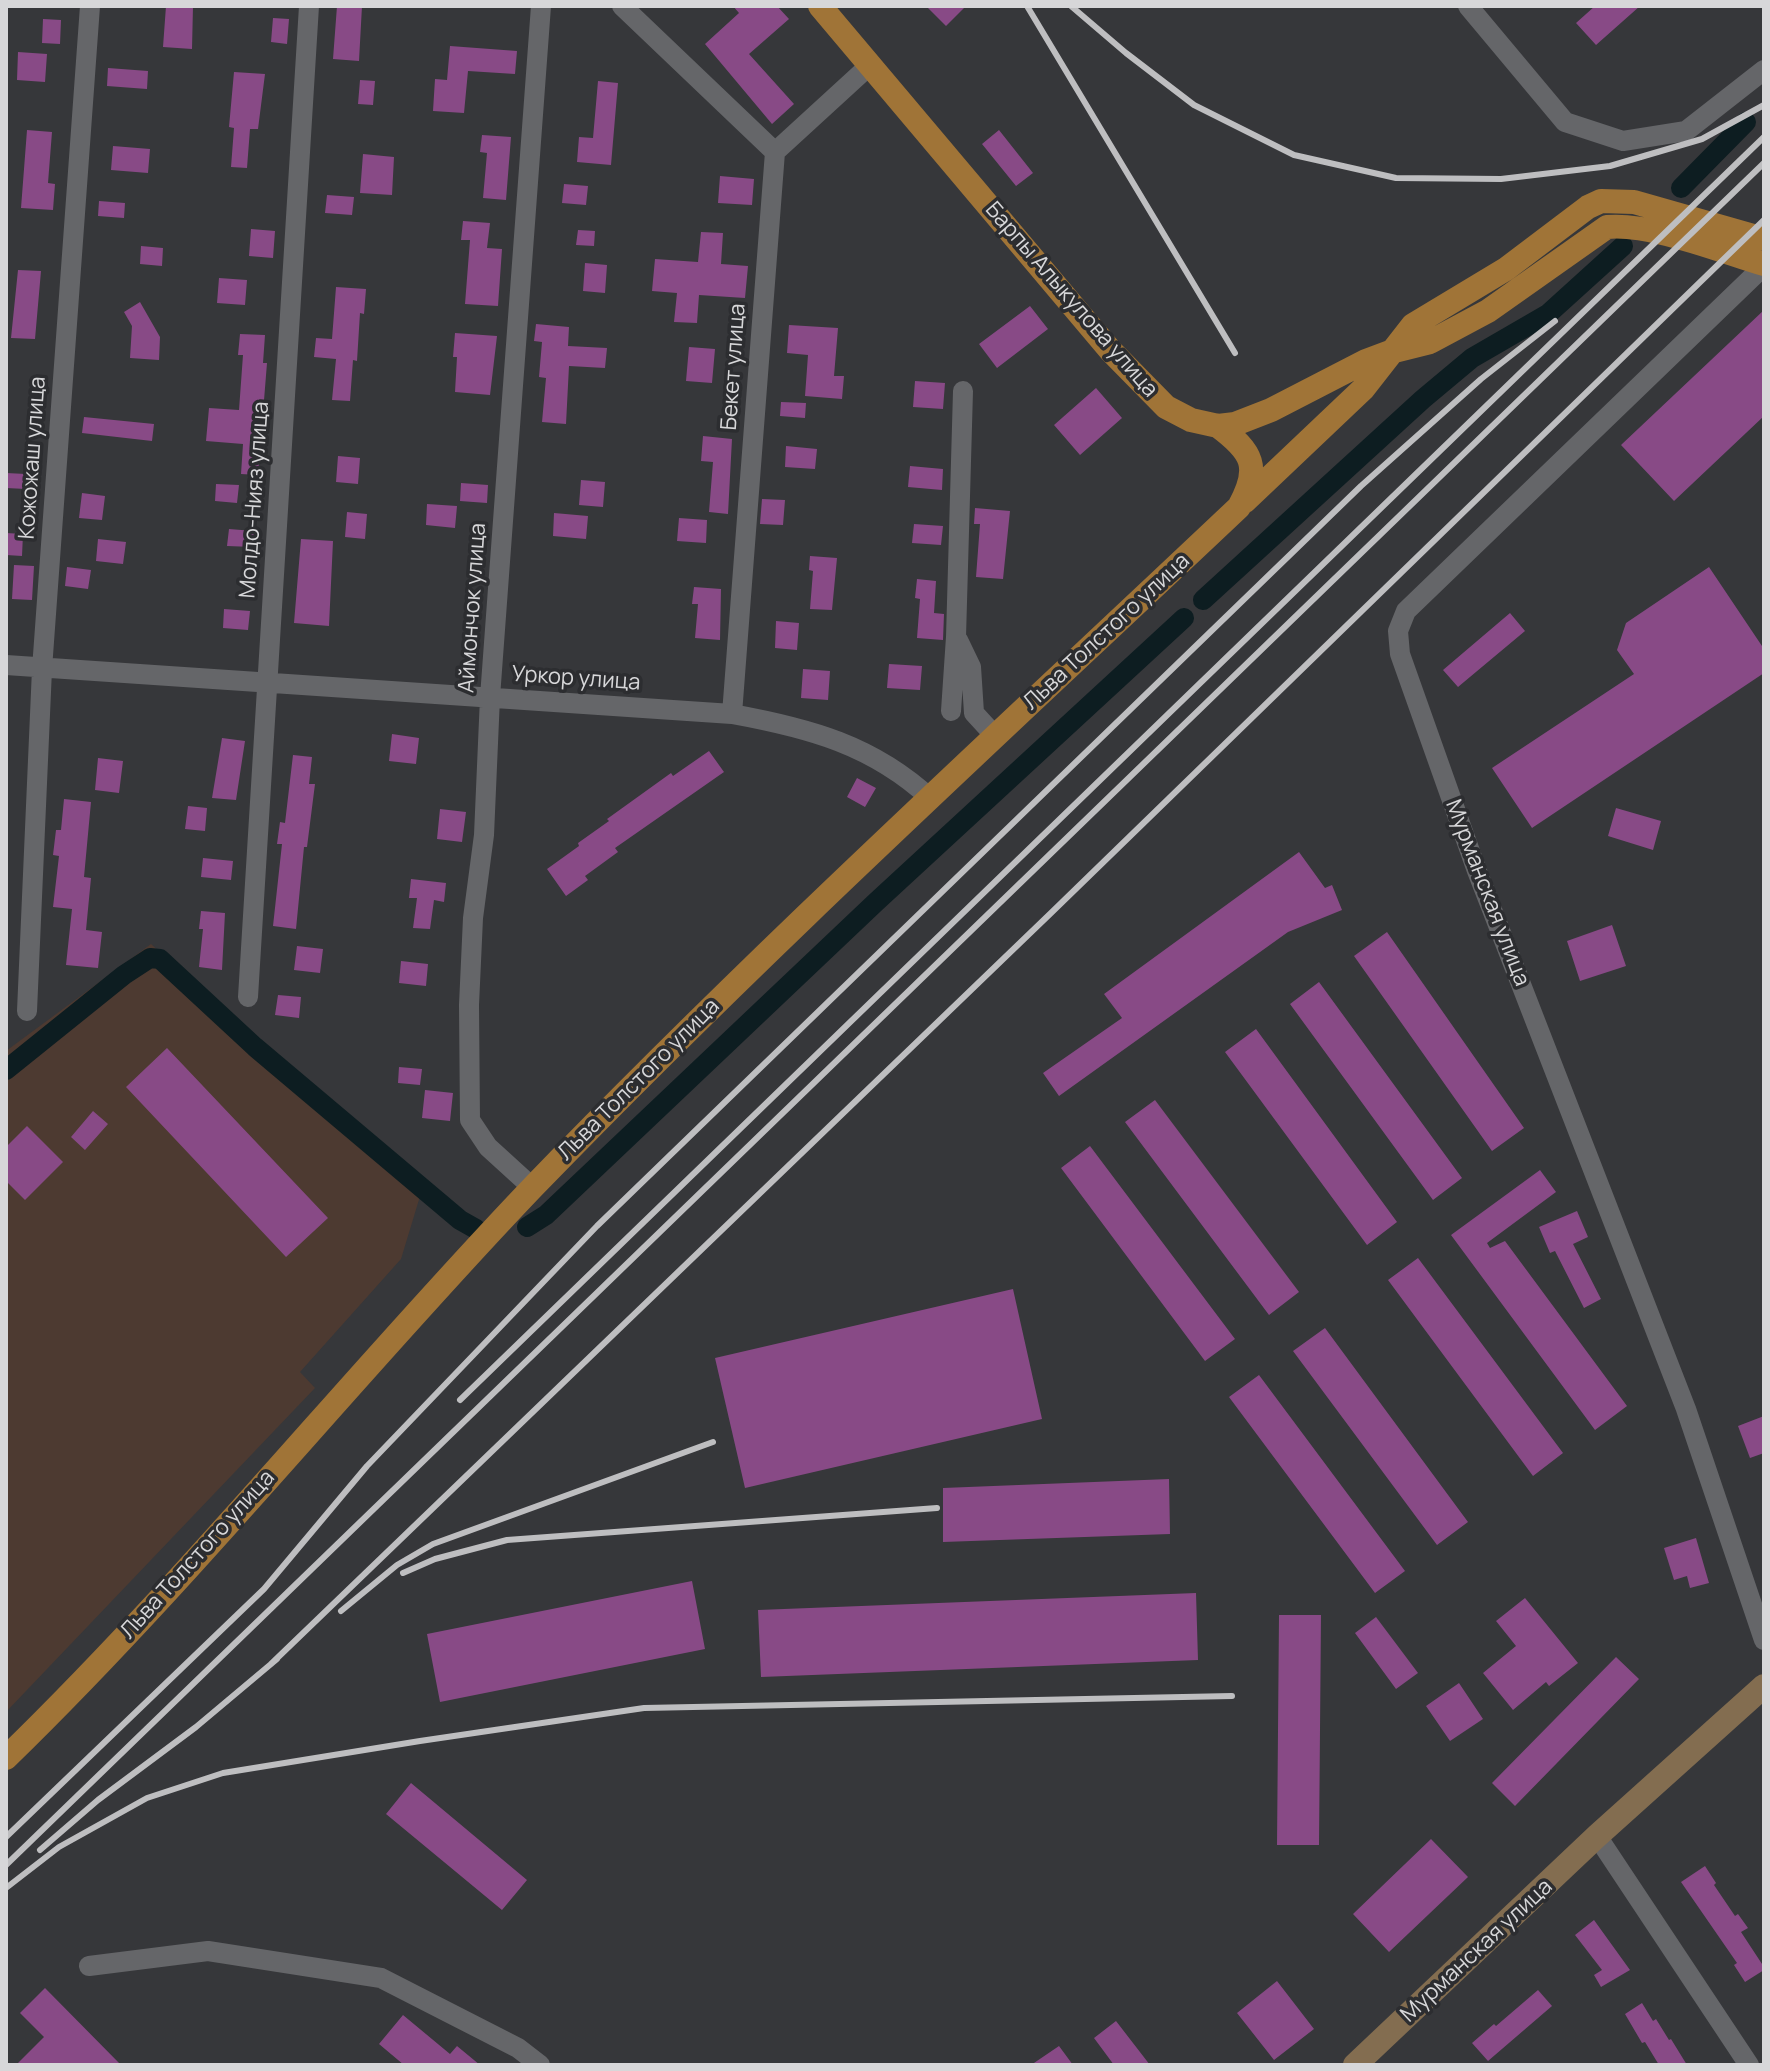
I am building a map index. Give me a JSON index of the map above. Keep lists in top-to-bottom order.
{
  "streets": {
    "main road": ["Барпы Алыкулова улица", "Льва Толстого улица"],
    "street": [
      "Бекет улица",
      "Кожожаш улица",
      "Молдо-Нияз улица",
      "Аймончок улица",
      "Уркор улица",
      "Мурманская улица"
    ]
  },
  "crossings": [
    ["Барпы Алыкулова улица", "Льва Толстого улица"],
    ["Бекет улица", "Уркор улица"],
    ["Кожожаш улица", "Уркор улица"],
    ["Молдо-Нияз улица", "Уркор улица"],
    ["Аймончок улица", "Льва Толстого улица"],
    ["Аймончок улица", "Уркор улица"],
    ["Льва Толстого улица", "Уркор улица"]
  ]
}
